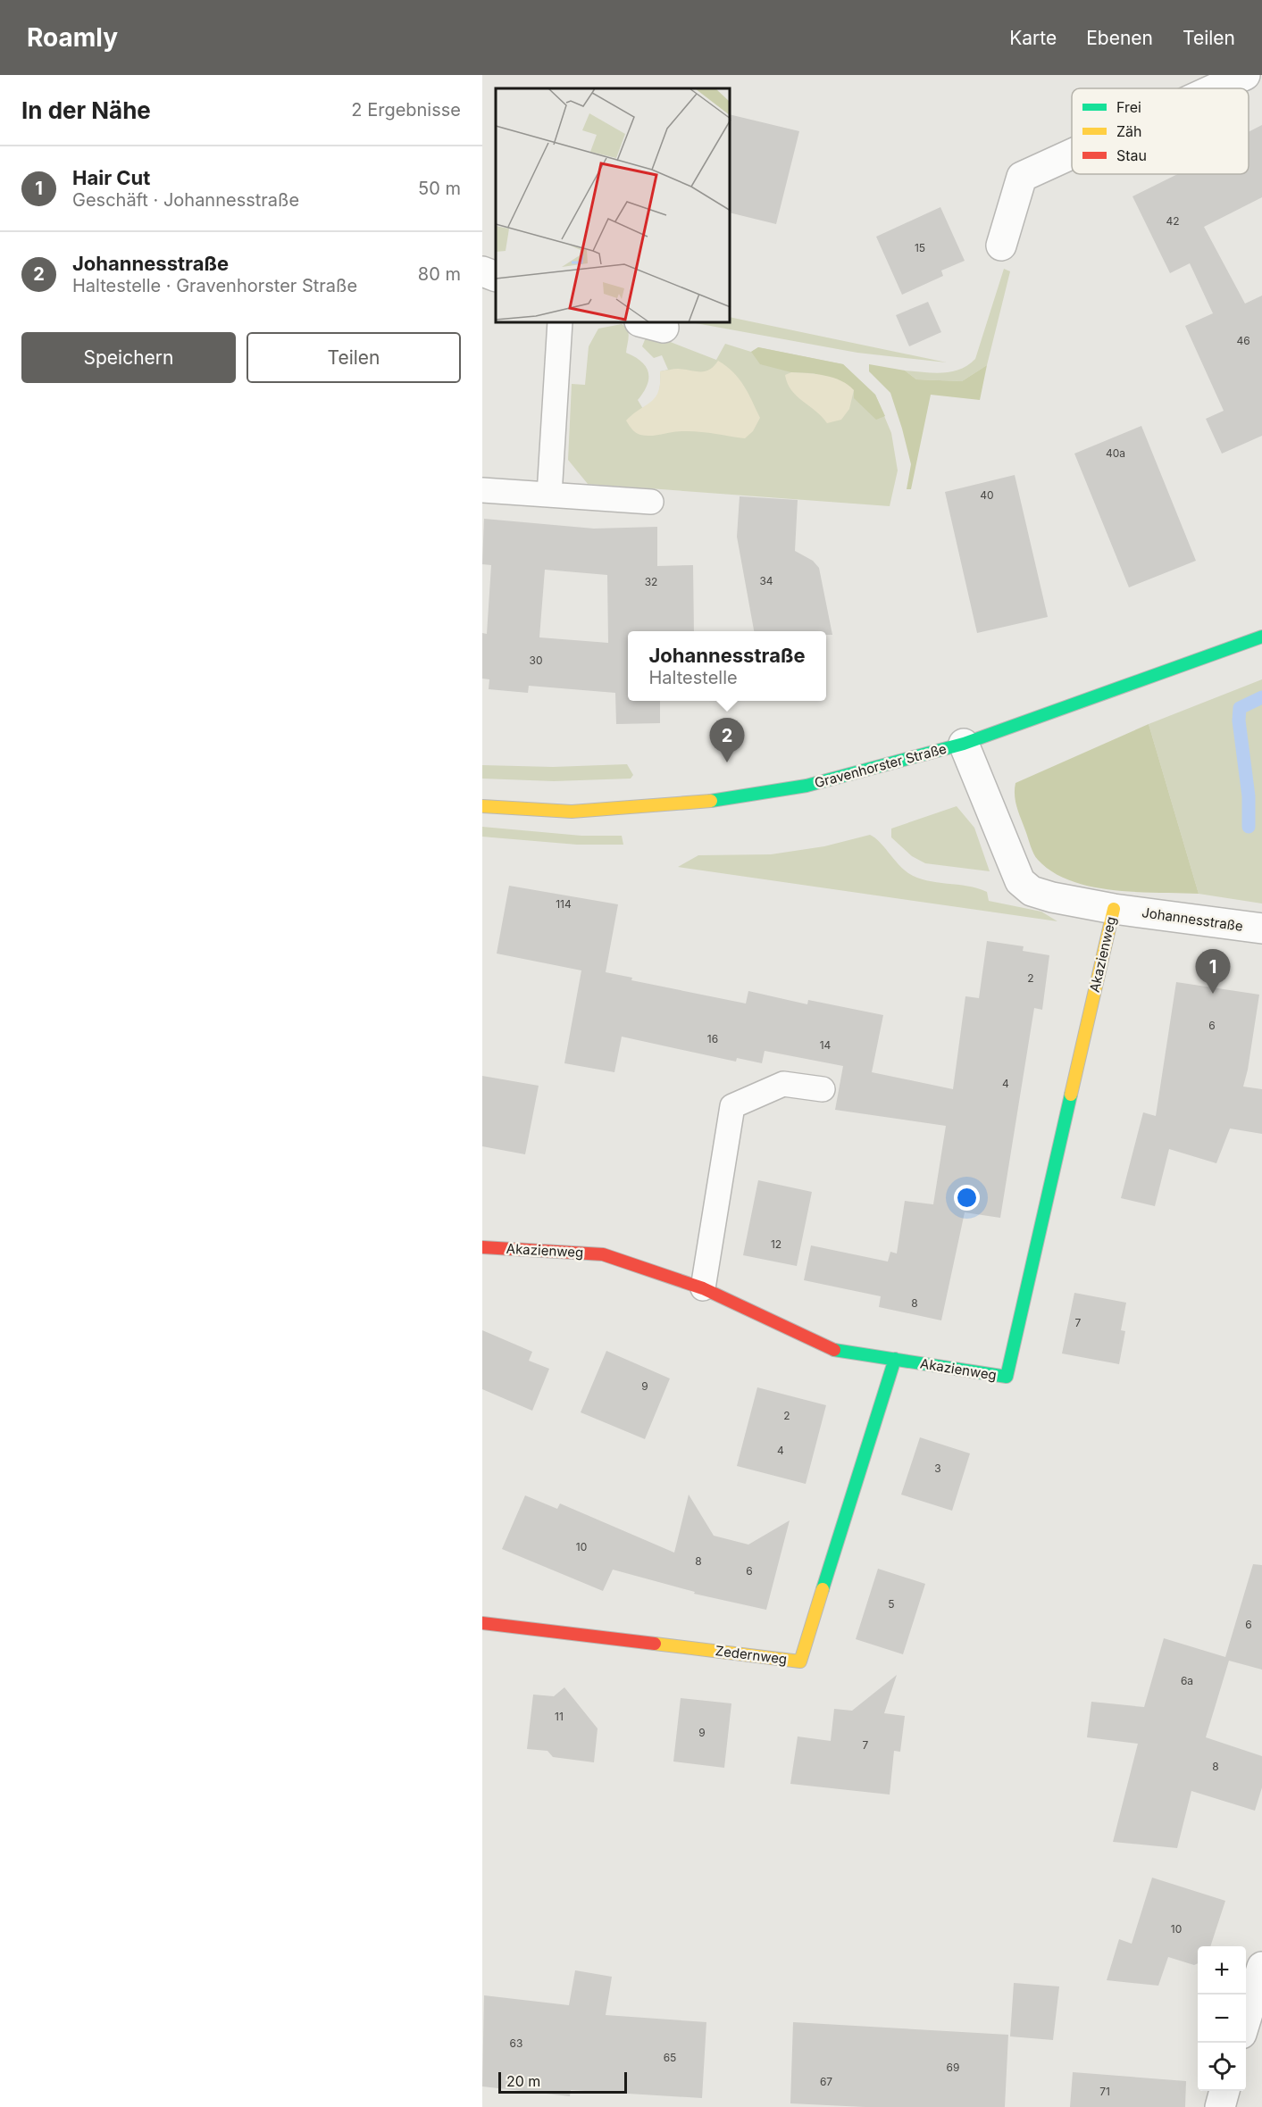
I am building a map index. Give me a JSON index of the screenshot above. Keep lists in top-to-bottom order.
{
  "streets": {
    "street": [
      "Gravenhorster Straße",
      "Johannesstraße",
      "Akazienweg",
      "Zedernweg"
    ]
  },
  "crossings": [
    ["Gravenhorster Straße", "Johannesstraße"],
    ["Johannesstraße", "Akazienweg"],
    ["Akazienweg", "Zedernweg"]
  ],
  "house_numbers": [
    "42",
    "15",
    "46",
    "40a",
    "40",
    "34",
    "32",
    "30",
    "114",
    "2",
    "6",
    "16",
    "14",
    "4",
    "12",
    "8",
    "7",
    "9",
    "2",
    "4",
    "3",
    "10",
    "8",
    "6",
    "5",
    "6",
    "6a",
    "11",
    "9",
    "7",
    "8",
    "10",
    "63",
    "65",
    "69",
    "67",
    "71"
  ],
  "legend": ["Frei", "Zäh", "Stau"],
  "scale_bar": "20 m",
  "page": {
    "header": "Roamly",
    "nav": ["Karte", "Ebenen", "Teilen"],
    "heading": ["In der Nähe", "2 Ergebnisse"],
    "list": [
      {
        "mark": "1",
        "name": "Hair Cut",
        "note": "Geschäft · Johannesstraße",
        "value": "50 m"
      },
      {
        "mark": "2",
        "name": "Johannesstraße",
        "note": "Haltestelle · Gravenhorster Straße",
        "value": "80 m"
      }
    ],
    "buttons": ["Speichern", "Teilen"],
    "popup": ["Johannesstraße", "Haltestelle"],
    "pins": ["2", "1"],
    "map_buttons": ["+", "−"],
    "scale": "20 m"
  }
}
